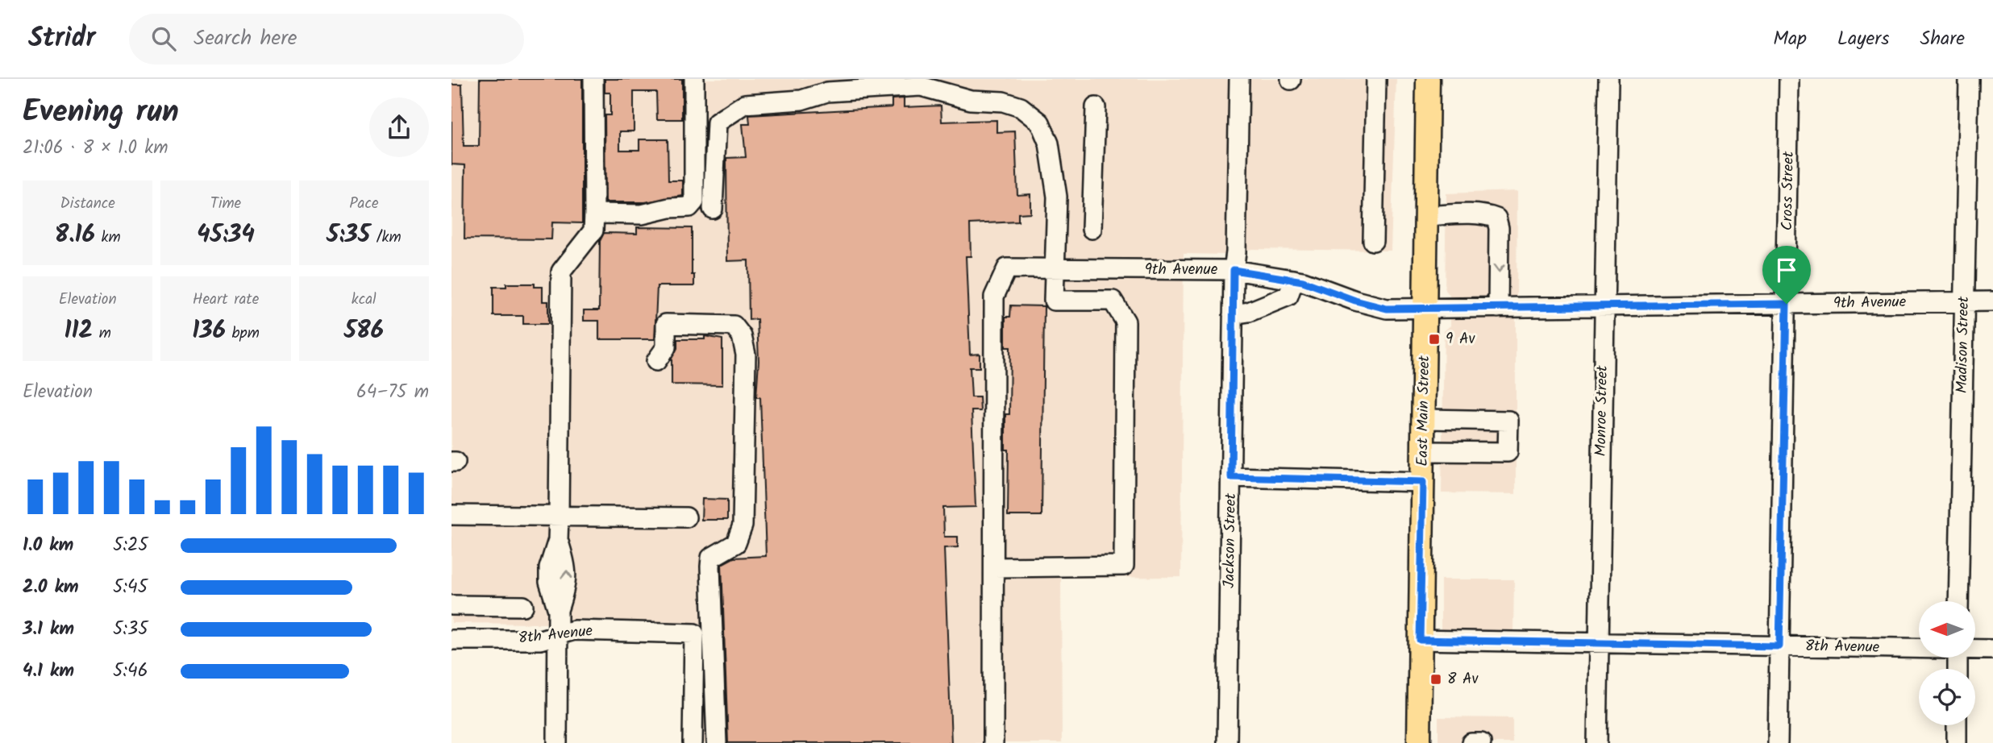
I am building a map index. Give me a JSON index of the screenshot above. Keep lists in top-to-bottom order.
{
  "streets": {
    "main road": ["East Main Street"],
    "street": [
      "Cross Street",
      "9th Avenue",
      "Madison Street",
      "Monroe Street",
      "Jackson Street",
      "8th Avenue"
    ]
  },
  "crossings": [
    ["Cross Street", "9th Avenue"],
    ["Cross Street", "8th Avenue"],
    ["9th Avenue", "Madison Street"],
    ["9th Avenue", "East Main Street"],
    ["9th Avenue", "Monroe Street"],
    ["9th Avenue", "Jackson Street"],
    ["East Main Street", "8th Avenue"],
    ["Monroe Street", "8th Avenue"]
  ],
  "places": {
    "transit": ["9 Av", "8 Av"]
  },
  "north": "left",
  "page": {
    "header": "Stridr",
    "search": "Search here",
    "nav": ["Map", "Layers", "Share"],
    "heading": ["Evening run", "21:06 · 8 × 1.0 km"],
    "stats": [
      ["Distance", "8.16 km"],
      ["Time", "45:34"],
      ["Pace", "5:35 /km"],
      ["Elevation", "112 m"],
      ["Heart rate", "136 bpm"],
      ["kcal", "586"]
    ],
    "chart": ["Elevation", "64–75 m"],
    "list": [
      {
        "name": "1.0 km",
        "note": "5:25"
      },
      {
        "name": "2.0 km",
        "note": "5:45"
      },
      {
        "name": "3.1 km",
        "note": "5:35"
      },
      {
        "name": "4.1 km",
        "note": "5:46"
      }
    ]
  }
}
